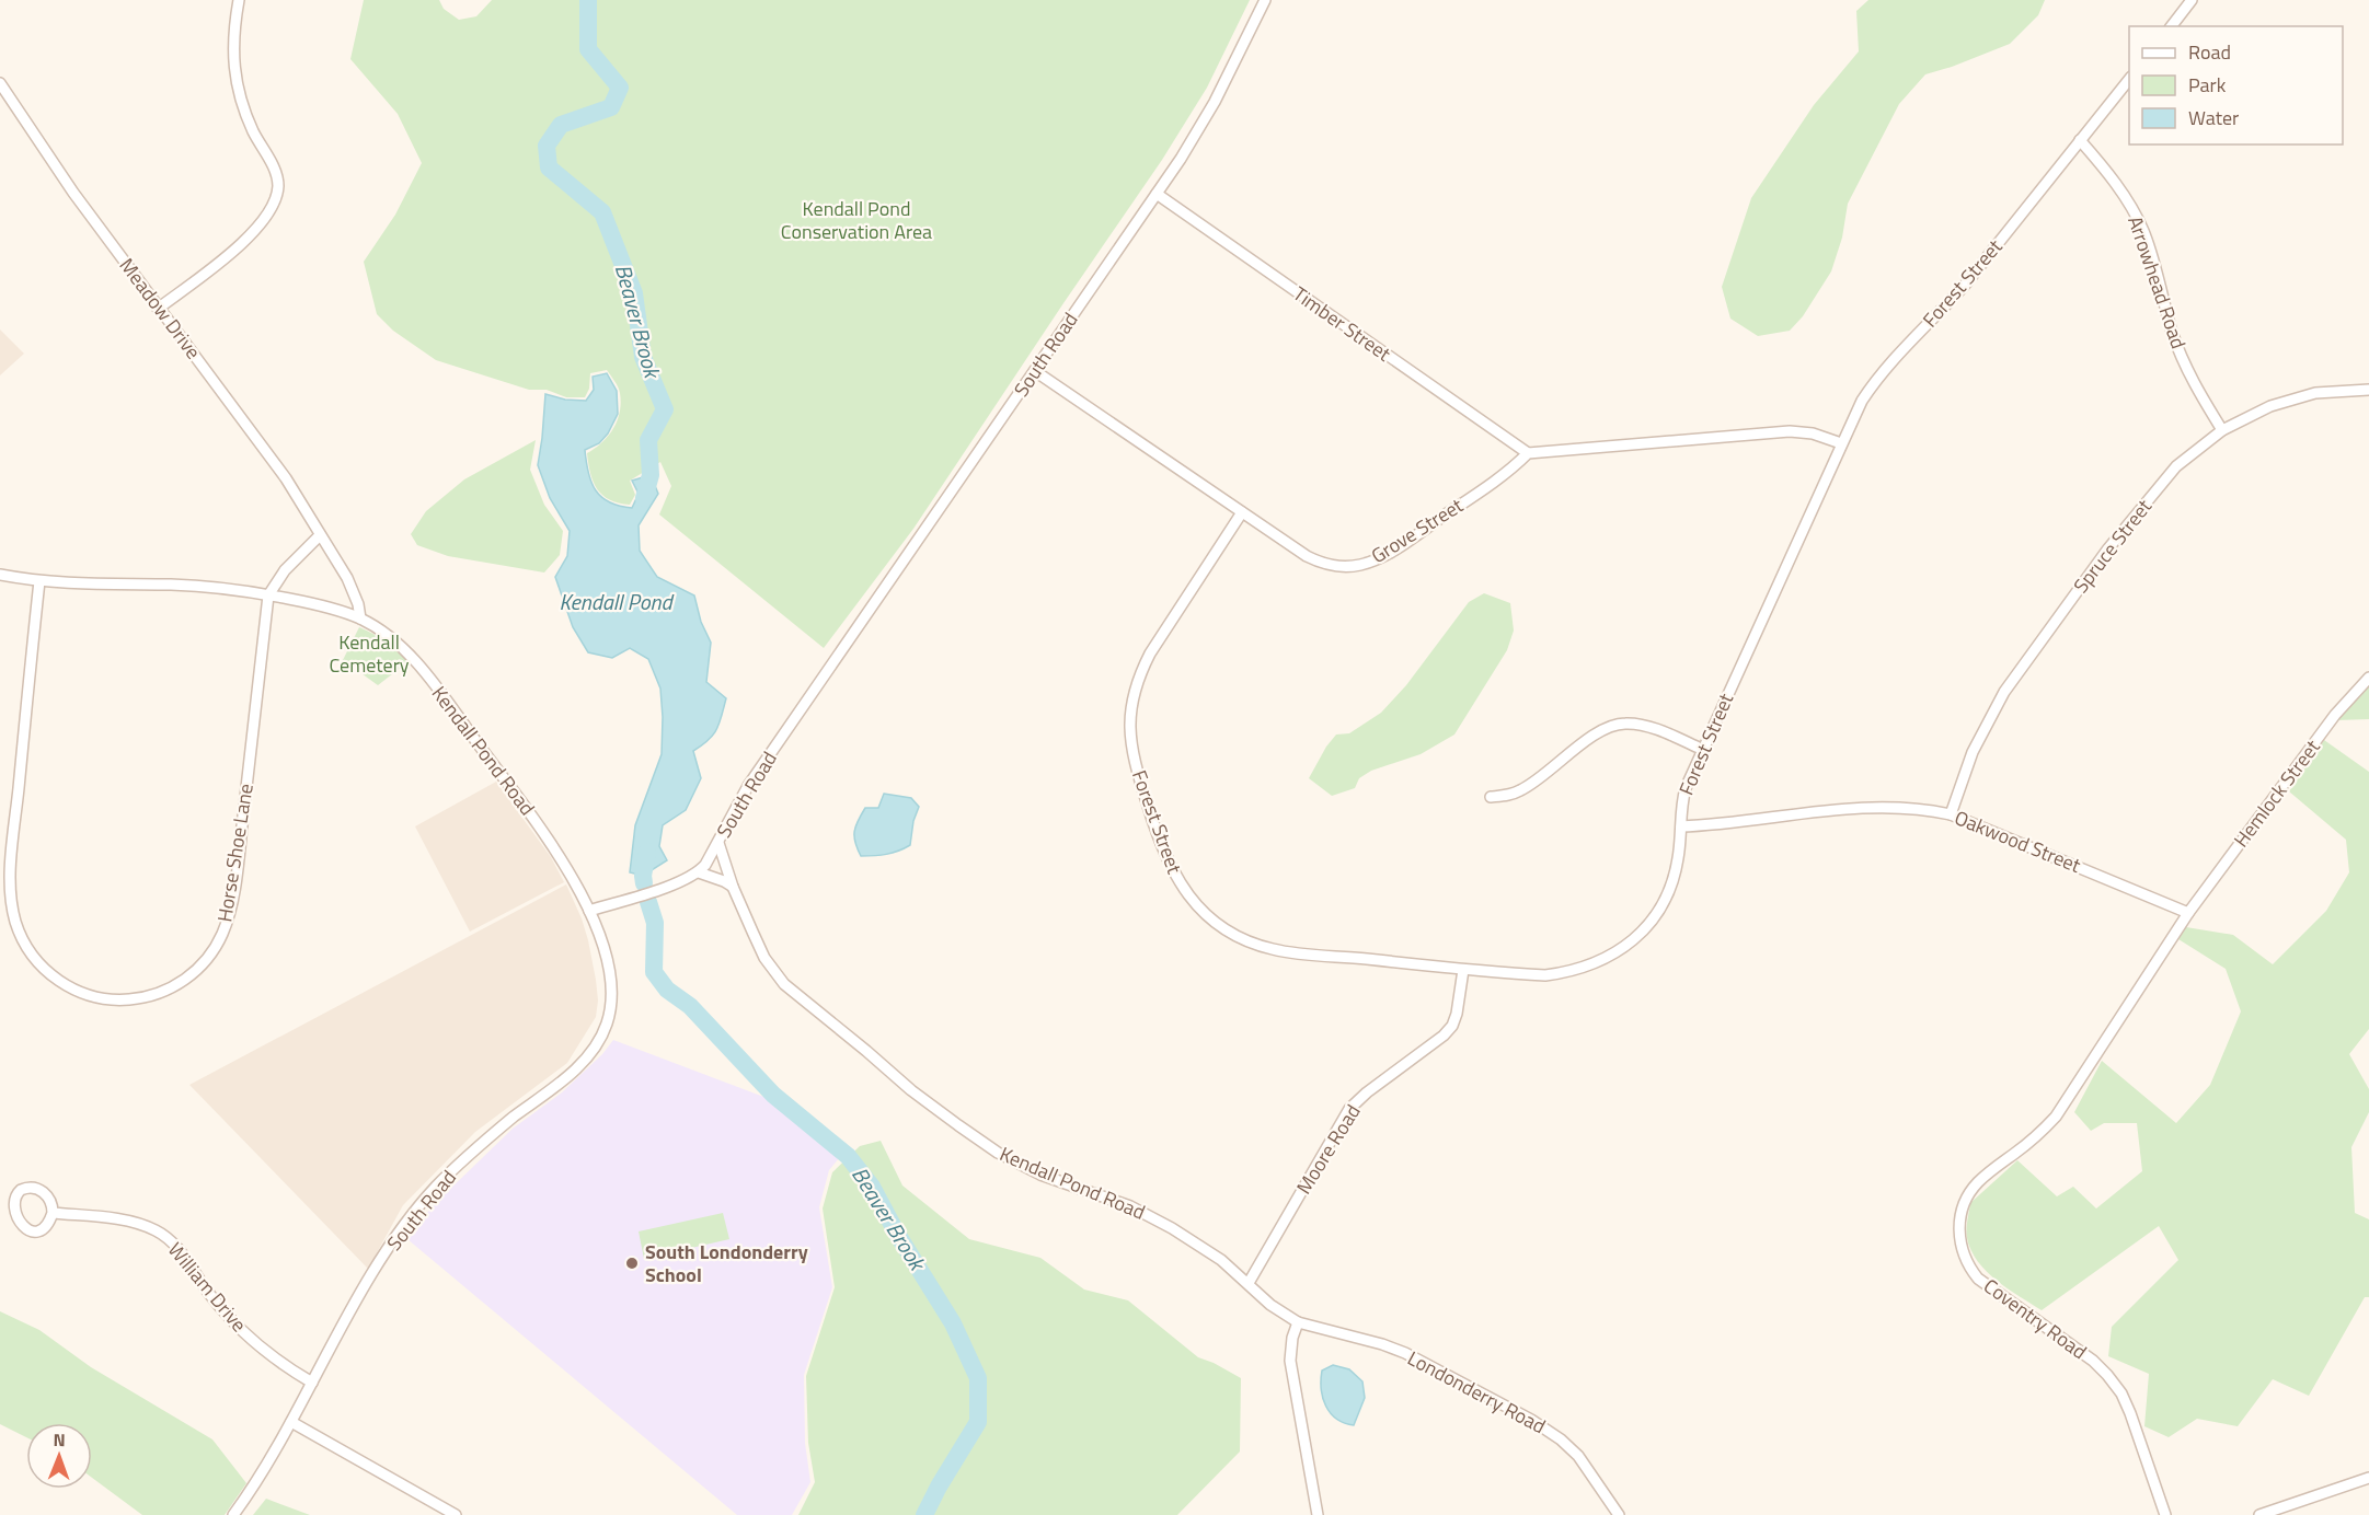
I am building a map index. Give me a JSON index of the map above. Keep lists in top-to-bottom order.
{
  "streets": {
    "street": [
      "Arrowhead Road",
      "Forest Street",
      "Meadow Drive",
      "Timber Street",
      "South Road",
      "Grove Street",
      "Spruce Street",
      "Kendall Pond Road",
      "Hemlock Street",
      "Oakwood Street",
      "Horse Shoe Lane",
      "Moore Road",
      "William Drive",
      "Coventry Road",
      "Londonderry Road"
    ]
  },
  "crossings": [
    ["Arrowhead Road", "Forest Street"],
    ["Arrowhead Road", "Spruce Street"],
    ["Forest Street", "Grove Street"],
    ["Forest Street", "Oakwood Street"],
    ["Forest Street", "Moore Road"],
    ["Meadow Drive", "Kendall Pond Road"],
    ["Timber Street", "South Road"],
    ["Timber Street", "Grove Street"],
    ["South Road", "Grove Street"],
    ["South Road", "Kendall Pond Road"],
    ["South Road", "William Drive"],
    ["Spruce Street", "Oakwood Street"],
    ["Kendall Pond Road", "Horse Shoe Lane"],
    ["Kendall Pond Road", "Moore Road"],
    ["Kendall Pond Road", "Londonderry Road"],
    ["Hemlock Street", "Oakwood Street"],
    ["Hemlock Street", "Coventry Road"],
    ["Oakwood Street", "Coventry Road"]
  ],
  "water": ["Beaver Brook", "Kendall Pond"],
  "parks": ["Kendall Pond Conservation Area", "Kendall Cemetery"],
  "places": ["South Londonderry School"],
  "legend": ["Road", "Park", "Water"],
  "north": "top"
}
